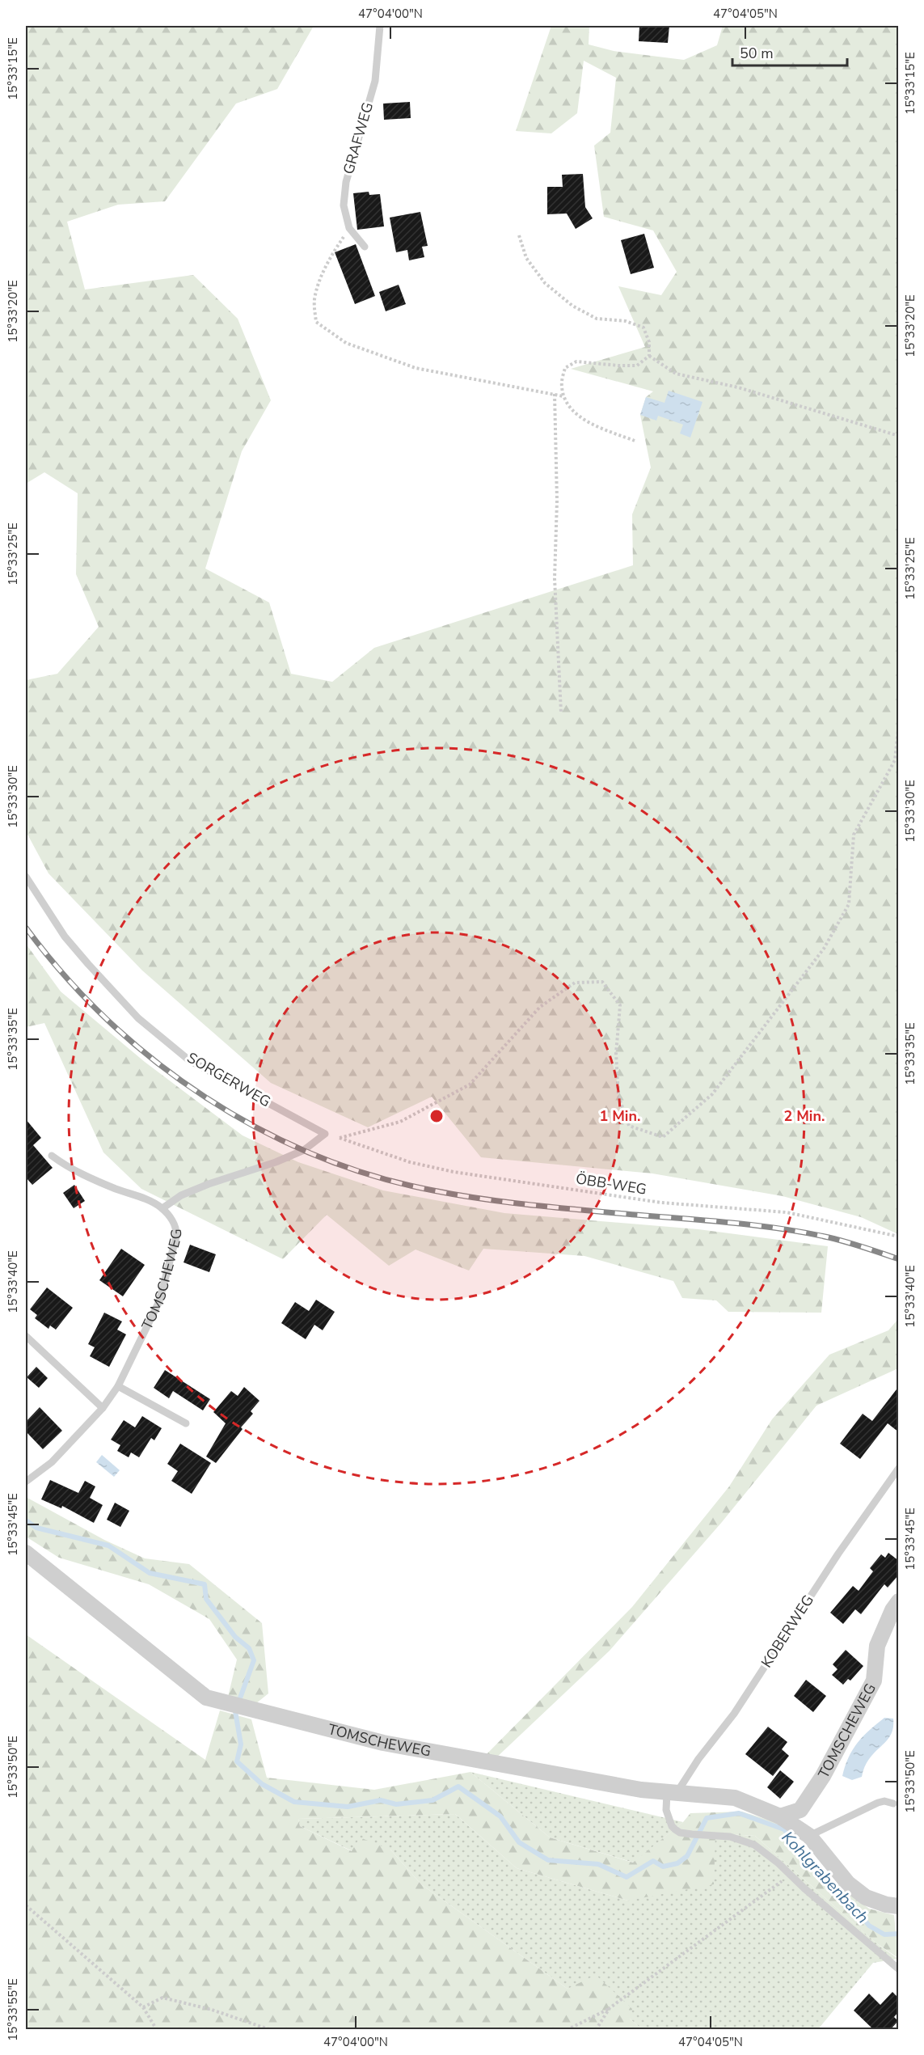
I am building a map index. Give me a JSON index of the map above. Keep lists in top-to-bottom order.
{
  "streets": {
    "street": ["TOMSCHEWEG"],
    "lane": ["GRAFWEG", "SORGERWEG", "KOBERWEG"],
    "path": ["ÖBB-WEG"]
  },
  "crossings": [
    ["SORGERWEG", "ÖBB-WEG"],
    ["TOMSCHEWEG", "KOBERWEG"]
  ],
  "water": ["Kohlgrabenbach"],
  "scale_bar": "50 m",
  "coordinates": [
    "47°04'00\"N",
    "47°04'05\"N",
    "15°33'15\"E",
    "15°33'20\"E",
    "15°33'25\"E",
    "15°33'30\"E",
    "15°33'35\"E",
    "15°33'40\"E",
    "15°33'45\"E",
    "15°33'50\"E",
    "15°33'55\"E"
  ],
  "rings": ["1 Min.", "2 Min."]
}
